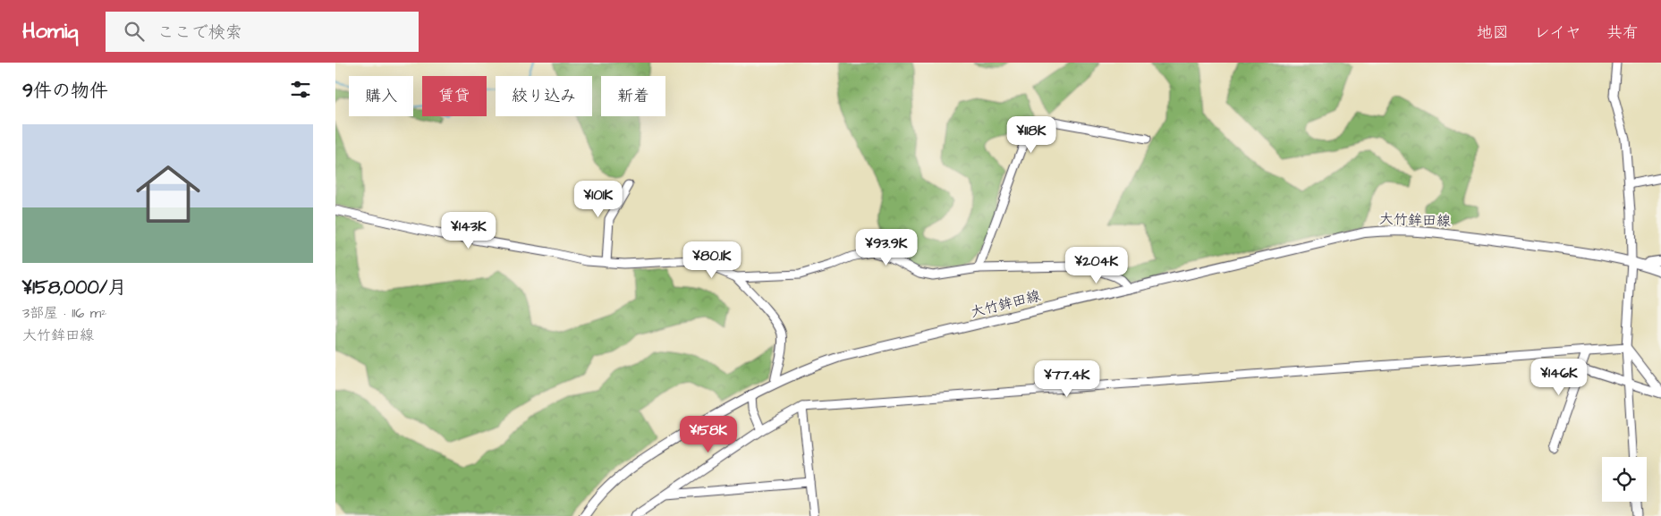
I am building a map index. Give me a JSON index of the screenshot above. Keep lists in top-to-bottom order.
{
  "streets": {
    "main road": ["大竹鉾田線"]
  },
  "page": {
    "header": "Homiq",
    "search": "ここで検索",
    "nav": ["地図", "レイヤ", "共有"],
    "heading": "9件の物件",
    "chip": [
      "購入",
      "賃貸",
      "絞り込み",
      "新着"
    ],
    "list": [
      {
        "name": "¥158,000/月",
        "note": "3部屋 · 116 m² · 大竹鉾田線"
      }
    ],
    "price": [
      "¥118K",
      "¥101K",
      "¥143K",
      "¥93.9K",
      "¥80.1K",
      "¥204K",
      "¥146K",
      "¥77.4K",
      "¥158K"
    ]
  }
}
